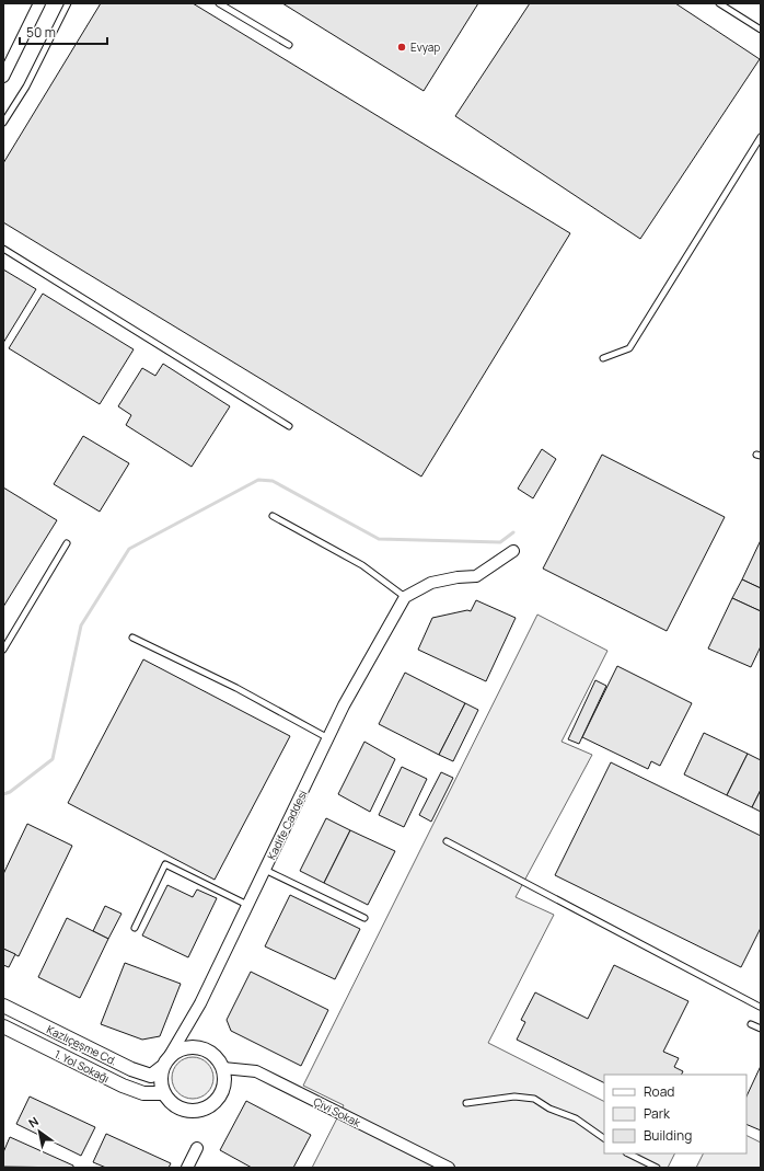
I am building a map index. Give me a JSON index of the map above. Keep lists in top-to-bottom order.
{
  "streets": {
    "street": [
      "Kadife Caddesi",
      "Kazlıçeşme Cd.",
      "1. Yol Sokağı",
      "Çivi Sokak"
    ]
  },
  "crossings": [
    ["Kadife Caddesi", "Kazlıçeşme Cd."],
    ["Kadife Caddesi", "1. Yol Sokağı"],
    ["Kadife Caddesi", "Çivi Sokak"],
    ["Kazlıçeşme Cd.", "1. Yol Sokağı"],
    ["Kazlıçeşme Cd.", "Çivi Sokak"],
    ["1. Yol Sokağı", "Çivi Sokak"]
  ],
  "places": ["Evyap"],
  "legend": ["Road", "Park", "Building"],
  "scale_bar": "50 m",
  "north": "top left"
}
